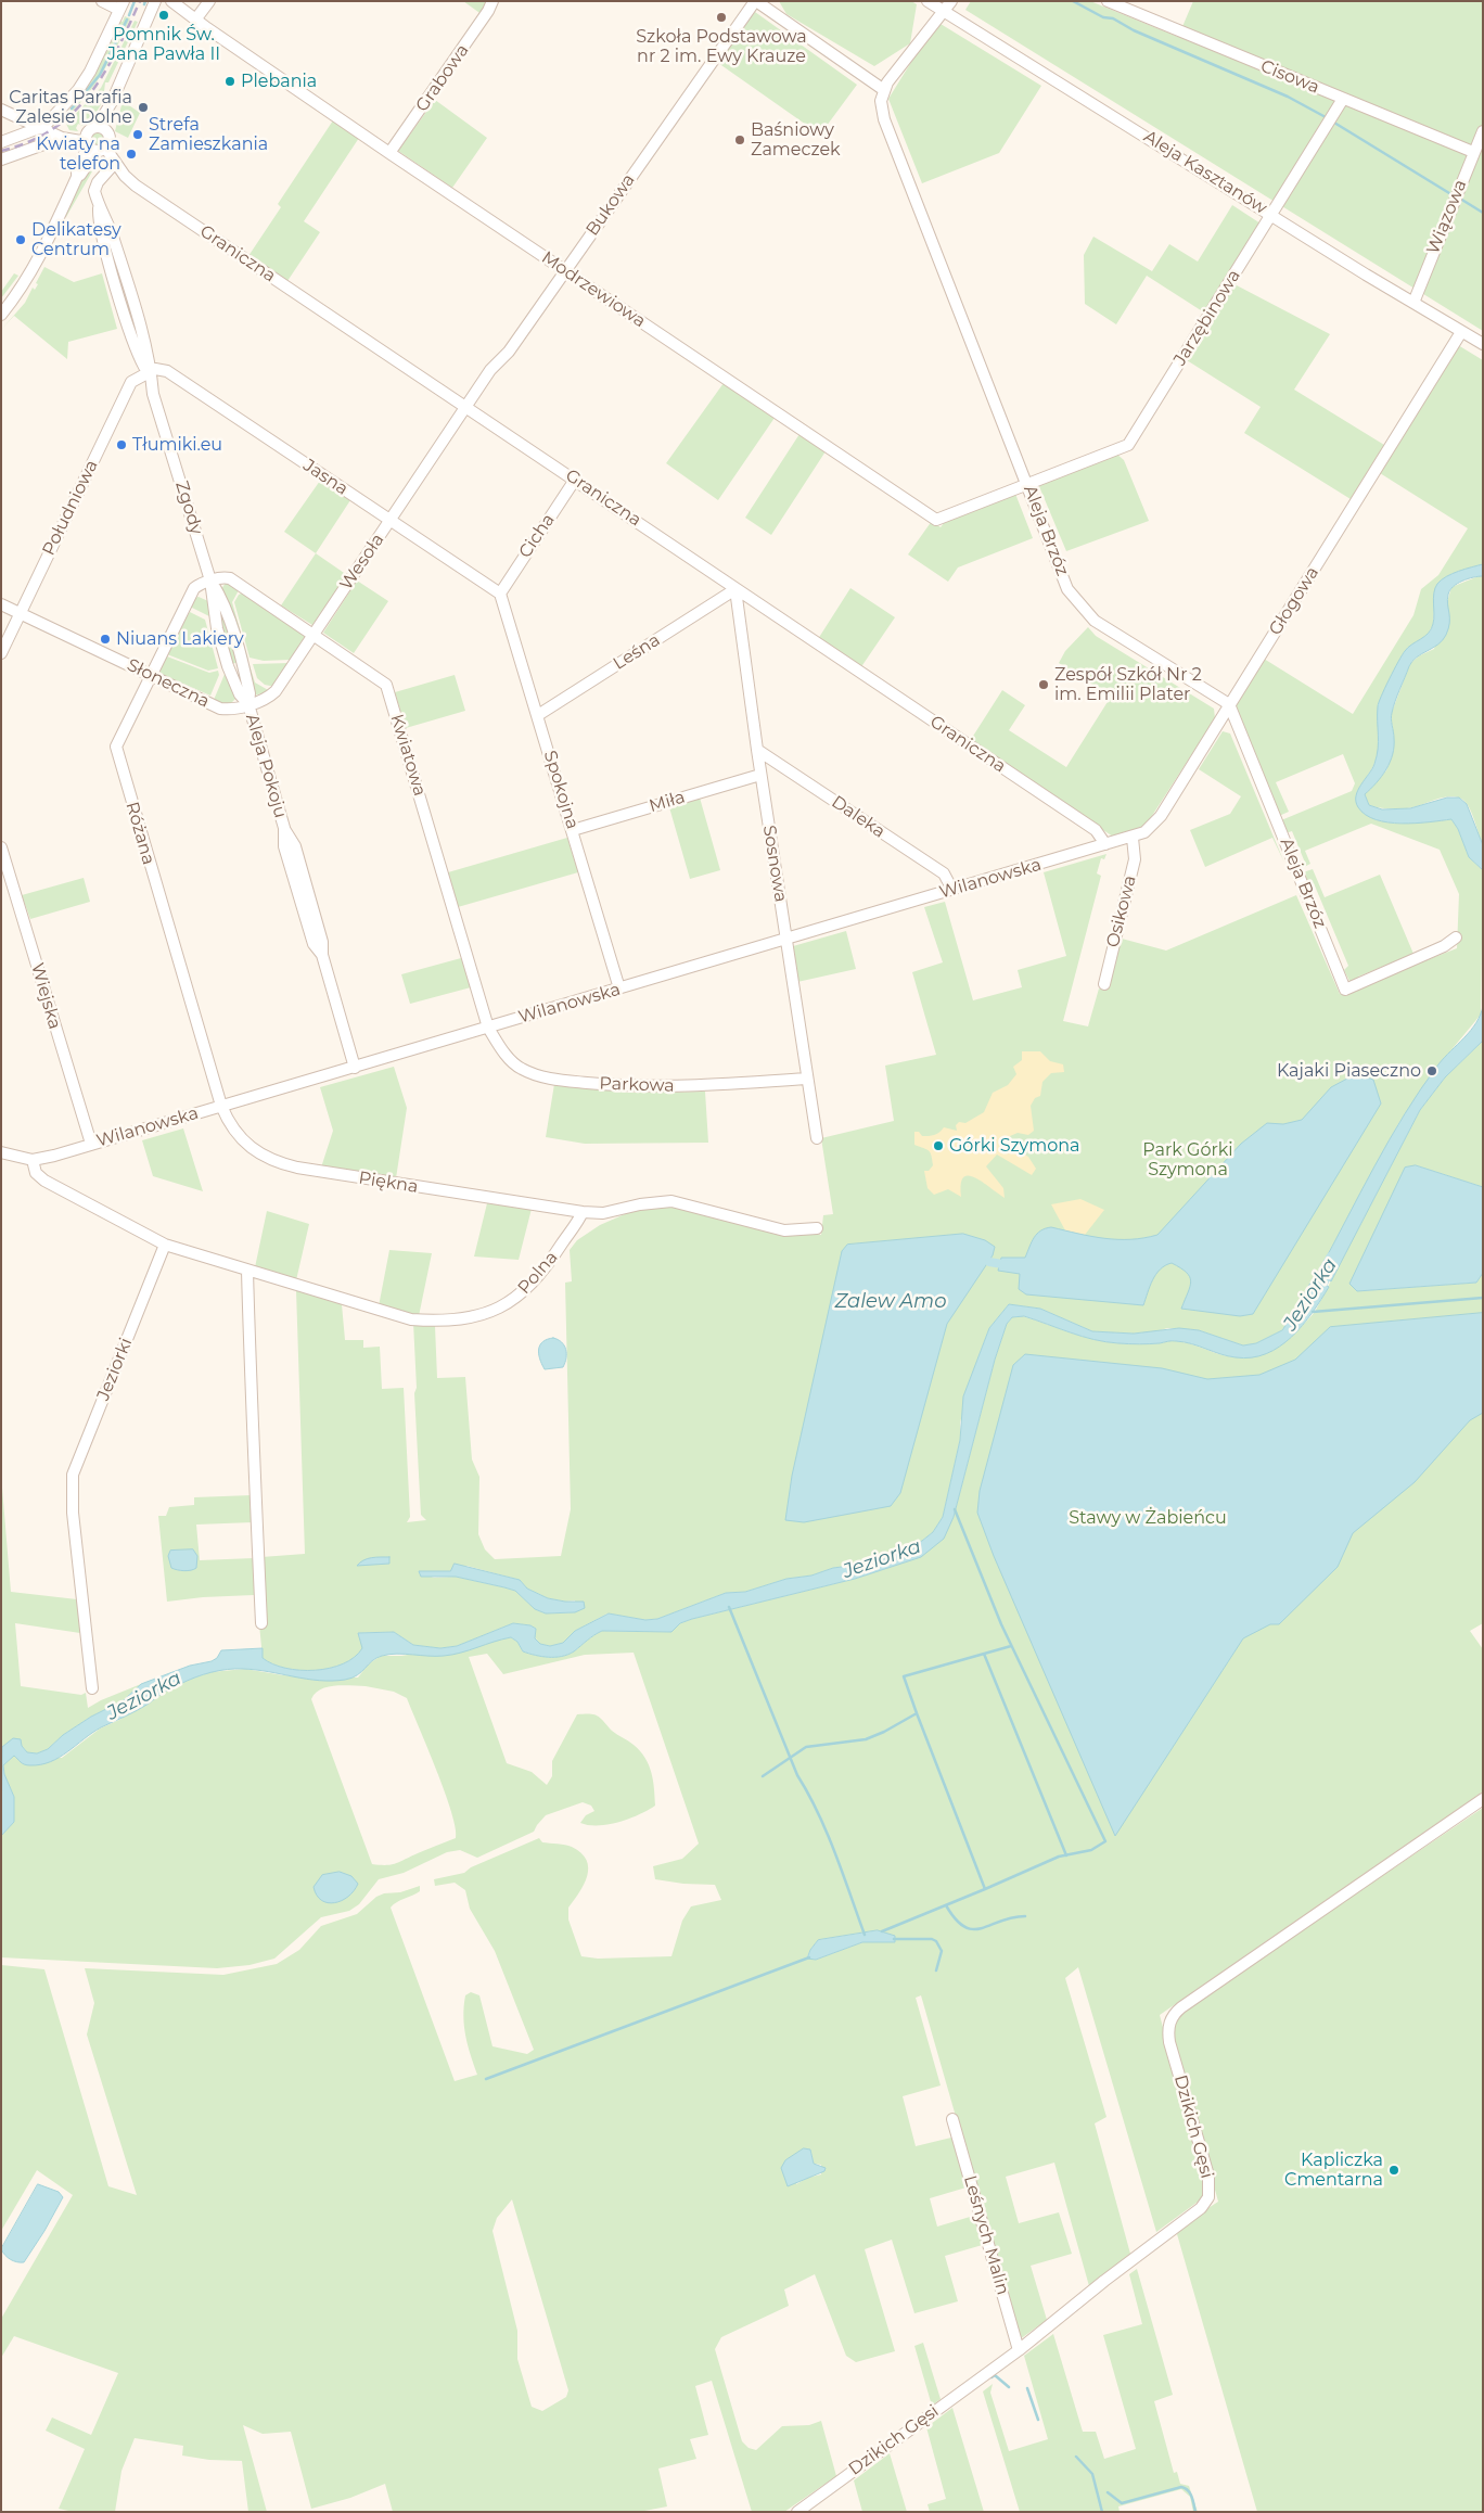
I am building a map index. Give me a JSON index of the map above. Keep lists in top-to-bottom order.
{
  "streets": {
    "street": [
      "Cisowa",
      "Grabowa",
      "Aleja Kasztanów",
      "Bukowa",
      "Wiązowa",
      "Graniczna",
      "Modrzewiowa",
      "Jarzębinowa",
      "Jasna",
      "Południowa",
      "Zgody",
      "Aleja Brzóz",
      "Cicha",
      "Wesoła",
      "Głogowa",
      "Leśna",
      "Słoneczna",
      "Kwiatowa",
      "Aleja Pokoju",
      "Spokojna",
      "Miła",
      "Daleka",
      "Różana",
      "Sosnowa",
      "Wilanowska",
      "Osikowa",
      "Wiejska",
      "Parkowa",
      "Piękna",
      "Polna",
      "Jeziorki",
      "Dzikich Gęsi",
      "Leśnych Malin"
    ]
  },
  "crossings": [
    ["Cisowa", "Wiązowa"],
    ["Cisowa", "Jarzębinowa"],
    ["Grabowa", "Modrzewiowa"],
    ["Aleja Kasztanów", "Wiązowa"],
    ["Aleja Kasztanów", "Jarzębinowa"],
    ["Aleja Kasztanów", "Głogowa"],
    ["Bukowa", "Graniczna"],
    ["Bukowa", "Modrzewiowa"],
    ["Bukowa", "Wesoła"],
    ["Graniczna", "Zgody"],
    ["Graniczna", "Cicha"],
    ["Graniczna", "Wesoła"],
    ["Graniczna", "Głogowa"],
    ["Graniczna", "Leśna"],
    ["Graniczna", "Sosnowa"],
    ["Graniczna", "Wilanowska"],
    ["Modrzewiowa", "Jarzębinowa"],
    ["Modrzewiowa", "Aleja Brzóz"],
    ["Jarzębinowa", "Aleja Brzóz"],
    ["Jasna", "Południowa"],
    ["Jasna", "Zgody"],
    ["Jasna", "Cicha"],
    ["Jasna", "Wesoła"],
    ["Jasna", "Spokojna"],
    ["Południowa", "Zgody"],
    ["Południowa", "Słoneczna"],
    ["Zgody", "Kwiatowa"],
    ["Zgody", "Aleja Pokoju"],
    ["Zgody", "Różana"],
    ["Aleja Brzóz", "Głogowa"],
    ["Cicha", "Spokojna"],
    ["Wesoła", "Słoneczna"],
    ["Wesoła", "Kwiatowa"],
    ["Wesoła", "Aleja Pokoju"],
    ["Głogowa", "Wilanowska"],
    ["Głogowa", "Osikowa"],
    ["Leśna", "Spokojna"],
    ["Leśna", "Sosnowa"],
    ["Słoneczna", "Aleja Pokoju"],
    ["Słoneczna", "Różana"],
    ["Kwiatowa", "Aleja Pokoju"],
    ["Kwiatowa", "Różana"],
    ["Kwiatowa", "Wilanowska"],
    ["Kwiatowa", "Parkowa"],
    ["Aleja Pokoju", "Różana"],
    ["Aleja Pokoju", "Wilanowska"],
    ["Spokojna", "Miła"],
    ["Spokojna", "Wilanowska"],
    ["Miła", "Sosnowa"],
    ["Daleka", "Sosnowa"],
    ["Daleka", "Wilanowska"],
    ["Różana", "Wilanowska"],
    ["Różana", "Piękna"],
    ["Sosnowa", "Wilanowska"],
    ["Sosnowa", "Parkowa"],
    ["Wilanowska", "Wiejska"],
    ["Wilanowska", "Parkowa"],
    ["Wilanowska", "Piękna"],
    ["Piękna", "Polna"],
    ["Polna", "Jeziorki"],
    ["Dzikich Gęsi", "Leśnych Malin"]
  ],
  "water": ["Jeziorka", "Zalew Amo"],
  "parks": ["Park Górki Szymona", "Stawy w Żabieńcu"],
  "places": [
    "Pomnik Św. Jana Pawła II",
    "Szkoła Podstawowa nr 2 im. Ewy Krauze",
    "Plebania",
    "Caritas Parafia Zalesie Dolne",
    "Strefa Zamieszkania",
    "Baśniowy Zameczek",
    "Kwiaty na telefon",
    "Delikatesy Centrum",
    "Tłumiki.eu",
    "Niuans Lakiery",
    "Zespół Szkół Nr 2 im. Emilii Plater",
    "Kajaki Piaseczno",
    "Górki Szymona",
    "Kapliczka Cmentarna"
  ]
}
